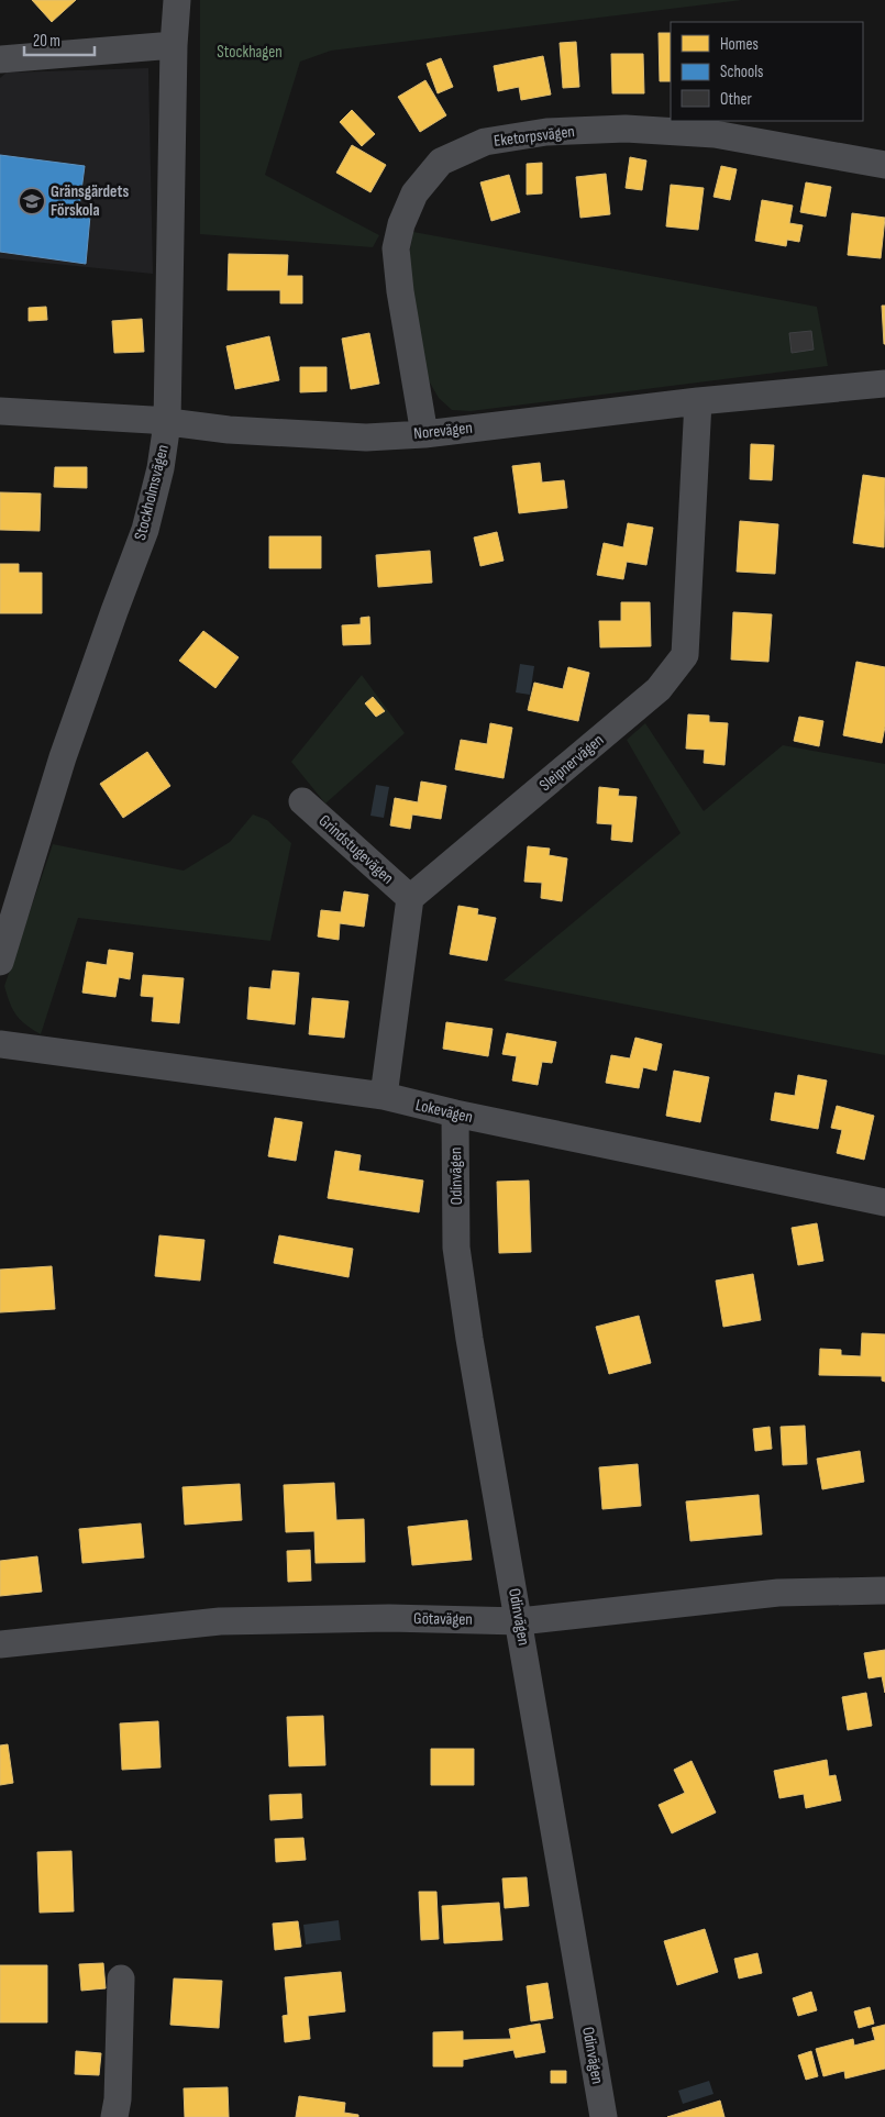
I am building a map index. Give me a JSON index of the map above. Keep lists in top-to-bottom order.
{
  "streets": {
    "street": [
      "Eketorpsvägen",
      "Norevägen",
      "Stockholmsvägen",
      "Sleipnervägen",
      "Grindstugevägen",
      "Lokevägen",
      "Odinvägen",
      "Götavägen"
    ]
  },
  "crossings": [
    ["Eketorpsvägen", "Norevägen"],
    ["Norevägen", "Stockholmsvägen"],
    ["Norevägen", "Sleipnervägen"],
    ["Sleipnervägen", "Grindstugevägen"],
    ["Lokevägen", "Odinvägen"],
    ["Odinvägen", "Götavägen"]
  ],
  "parks": ["Stockhagen"],
  "places": {
    "school or university": ["Gränsgärdets Förskola"]
  },
  "legend": ["Homes", "Schools", "Other"],
  "scale_bar": "20 m"
}
